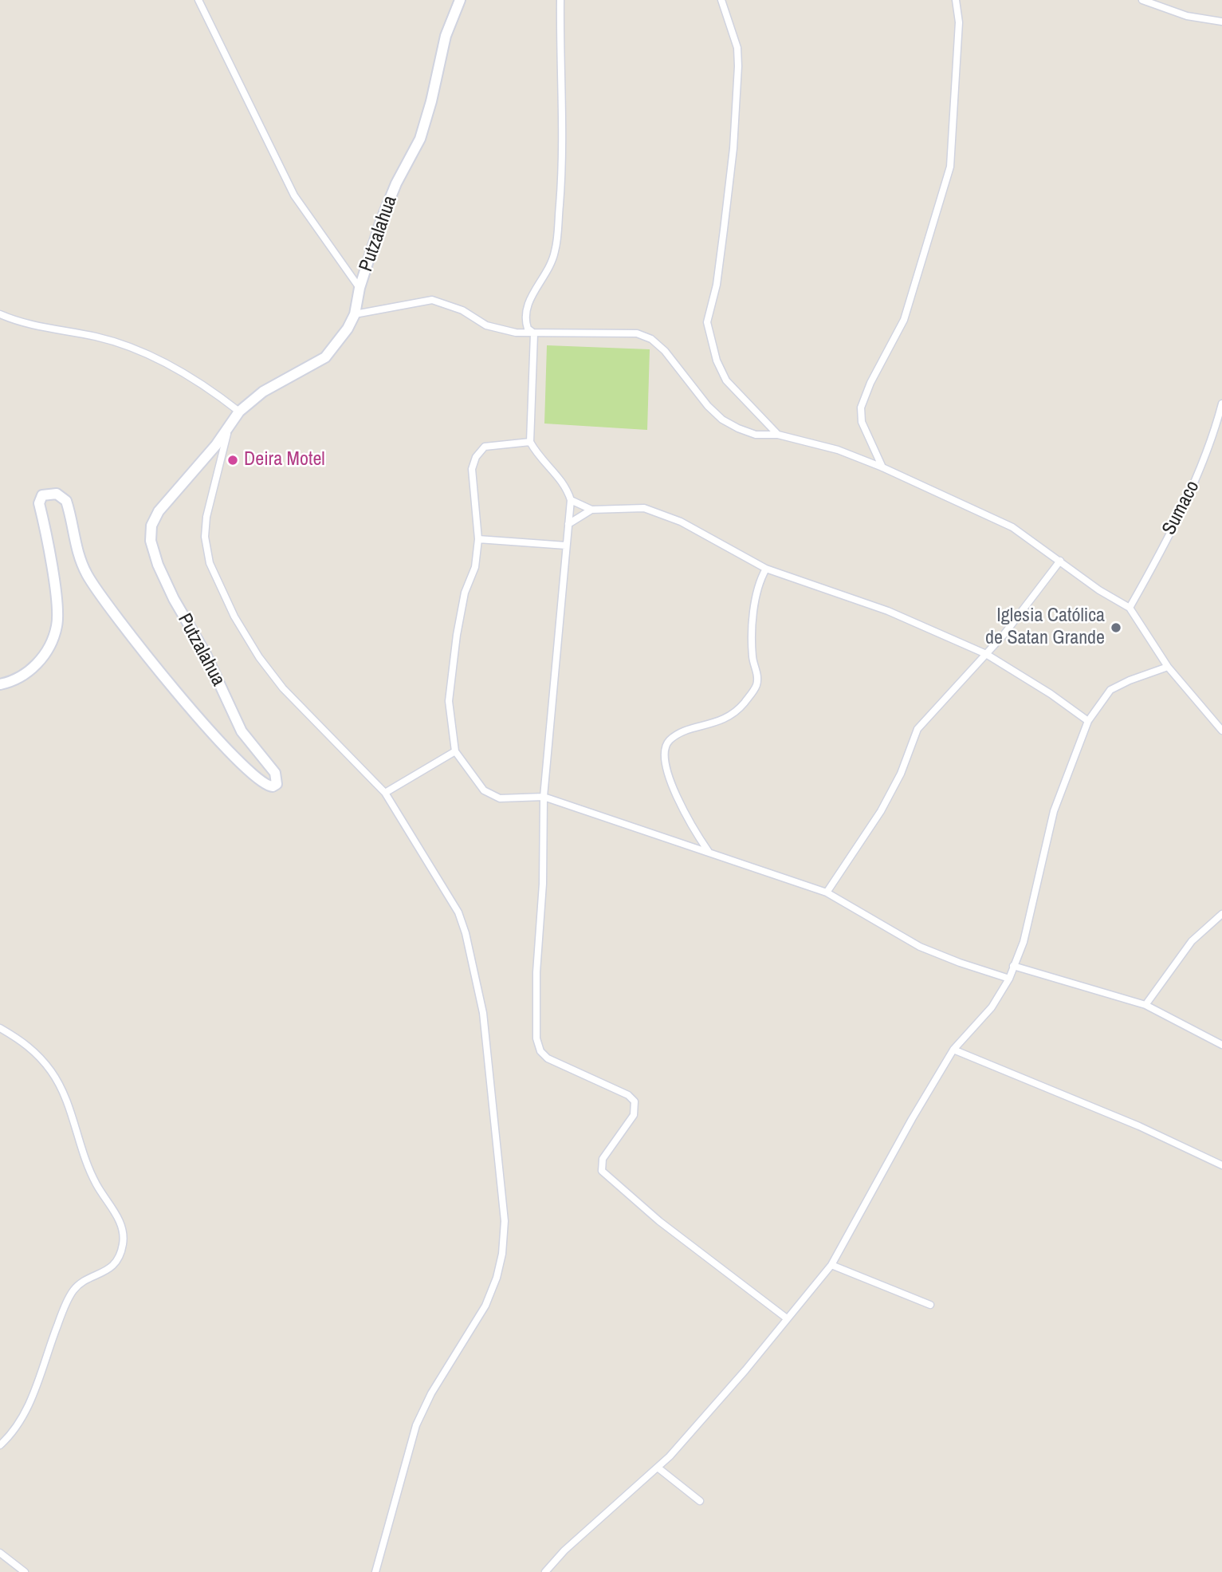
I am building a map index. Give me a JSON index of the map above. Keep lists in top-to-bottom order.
{
  "streets": {
    "street": ["Putzalahua", "Sumaco"]
  },
  "places": ["Deira Motel", "Iglesia Católica de Satan Grande"]
}
